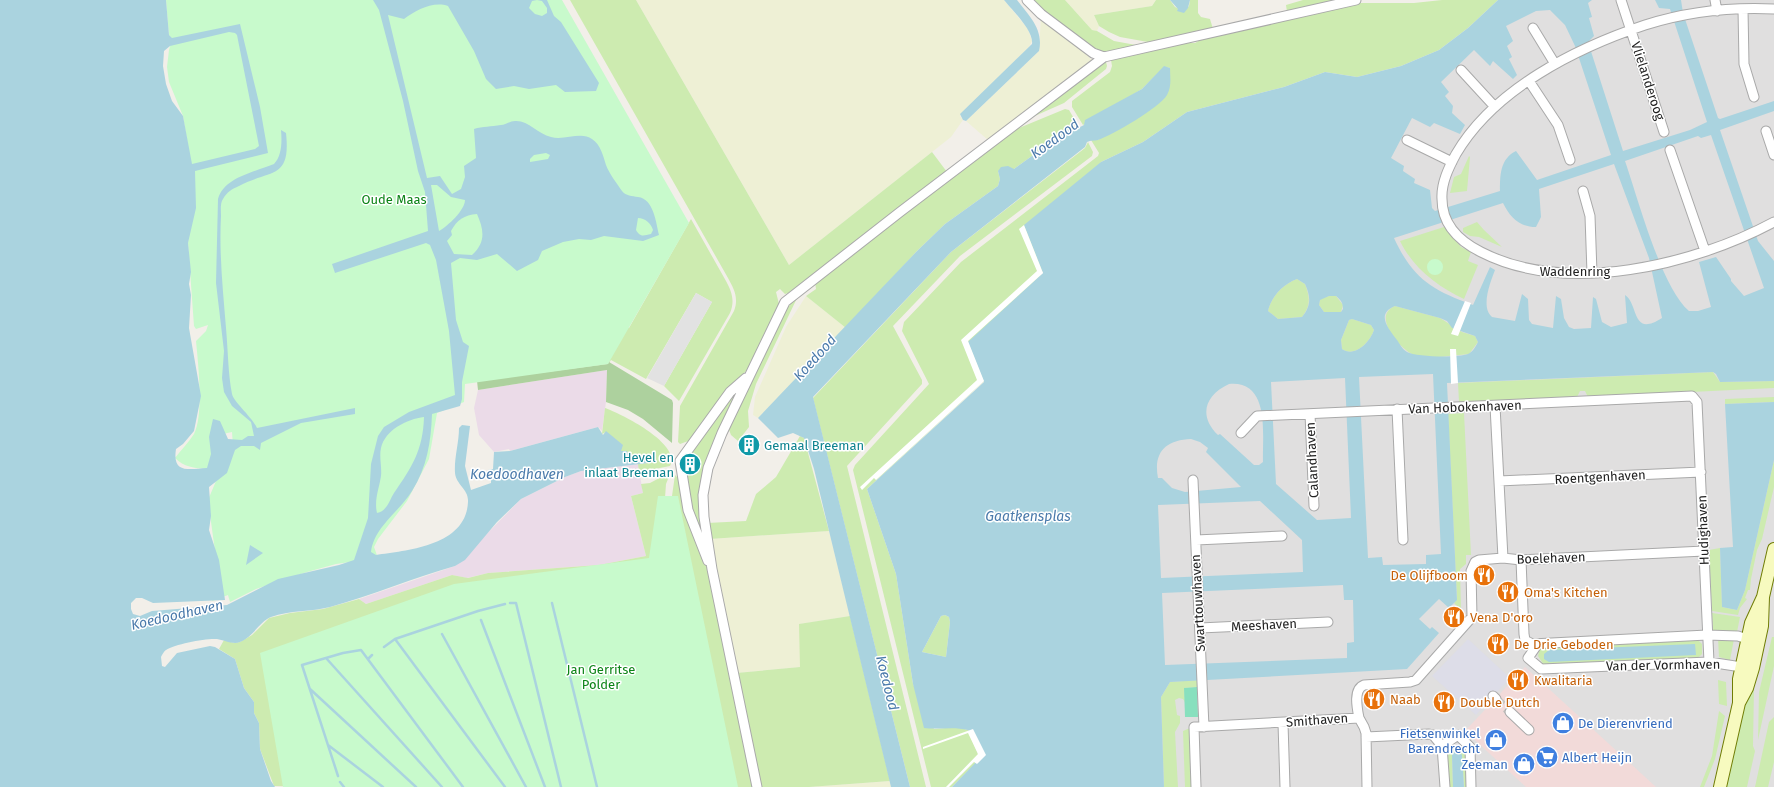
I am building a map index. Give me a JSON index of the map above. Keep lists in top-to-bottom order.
{
  "streets": {
    "street": [
      "Vlielanderoog",
      "Waddenring",
      "Van Hobokenhaven",
      "Calandhaven",
      "Roentgenhaven",
      "Hudighaven",
      "Boelehaven",
      "Swarttouwhaven",
      "Meeshaven",
      "Van der Vormhaven",
      "Smithaven"
    ]
  },
  "crossings": [
    ["Vlielanderoog", "Waddenring"],
    ["Van Hobokenhaven", "Calandhaven"],
    ["Van Hobokenhaven", "Hudighaven"],
    ["Van Hobokenhaven", "Boelehaven"],
    ["Roentgenhaven", "Hudighaven"],
    ["Roentgenhaven", "Boelehaven"],
    ["Hudighaven", "Boelehaven"],
    ["Hudighaven", "Van der Vormhaven"],
    ["Swarttouwhaven", "Meeshaven"],
    ["Swarttouwhaven", "Smithaven"]
  ],
  "water": ["Koedood", "Koedoodhaven", "Gaatkensplas"],
  "parks": ["Oude Maas", "Jan Gerritse Polder"],
  "places": {
    "building": ["Gemaal Breeman", "Hevel en inlaat Breeman"],
    "restaurant": [
      "De Olijfboom",
      "Oma's Kitchen",
      "Vena D'oro",
      "De Drie Geboden",
      "Kwalitaria",
      "Naab",
      "Double Dutch"
    ],
    "shop": ["De Dierenvriend", "Fietsenwinkel Barendrecht", "Zeeman"],
    "supermarket": ["Albert Heijn"]
  }
}
